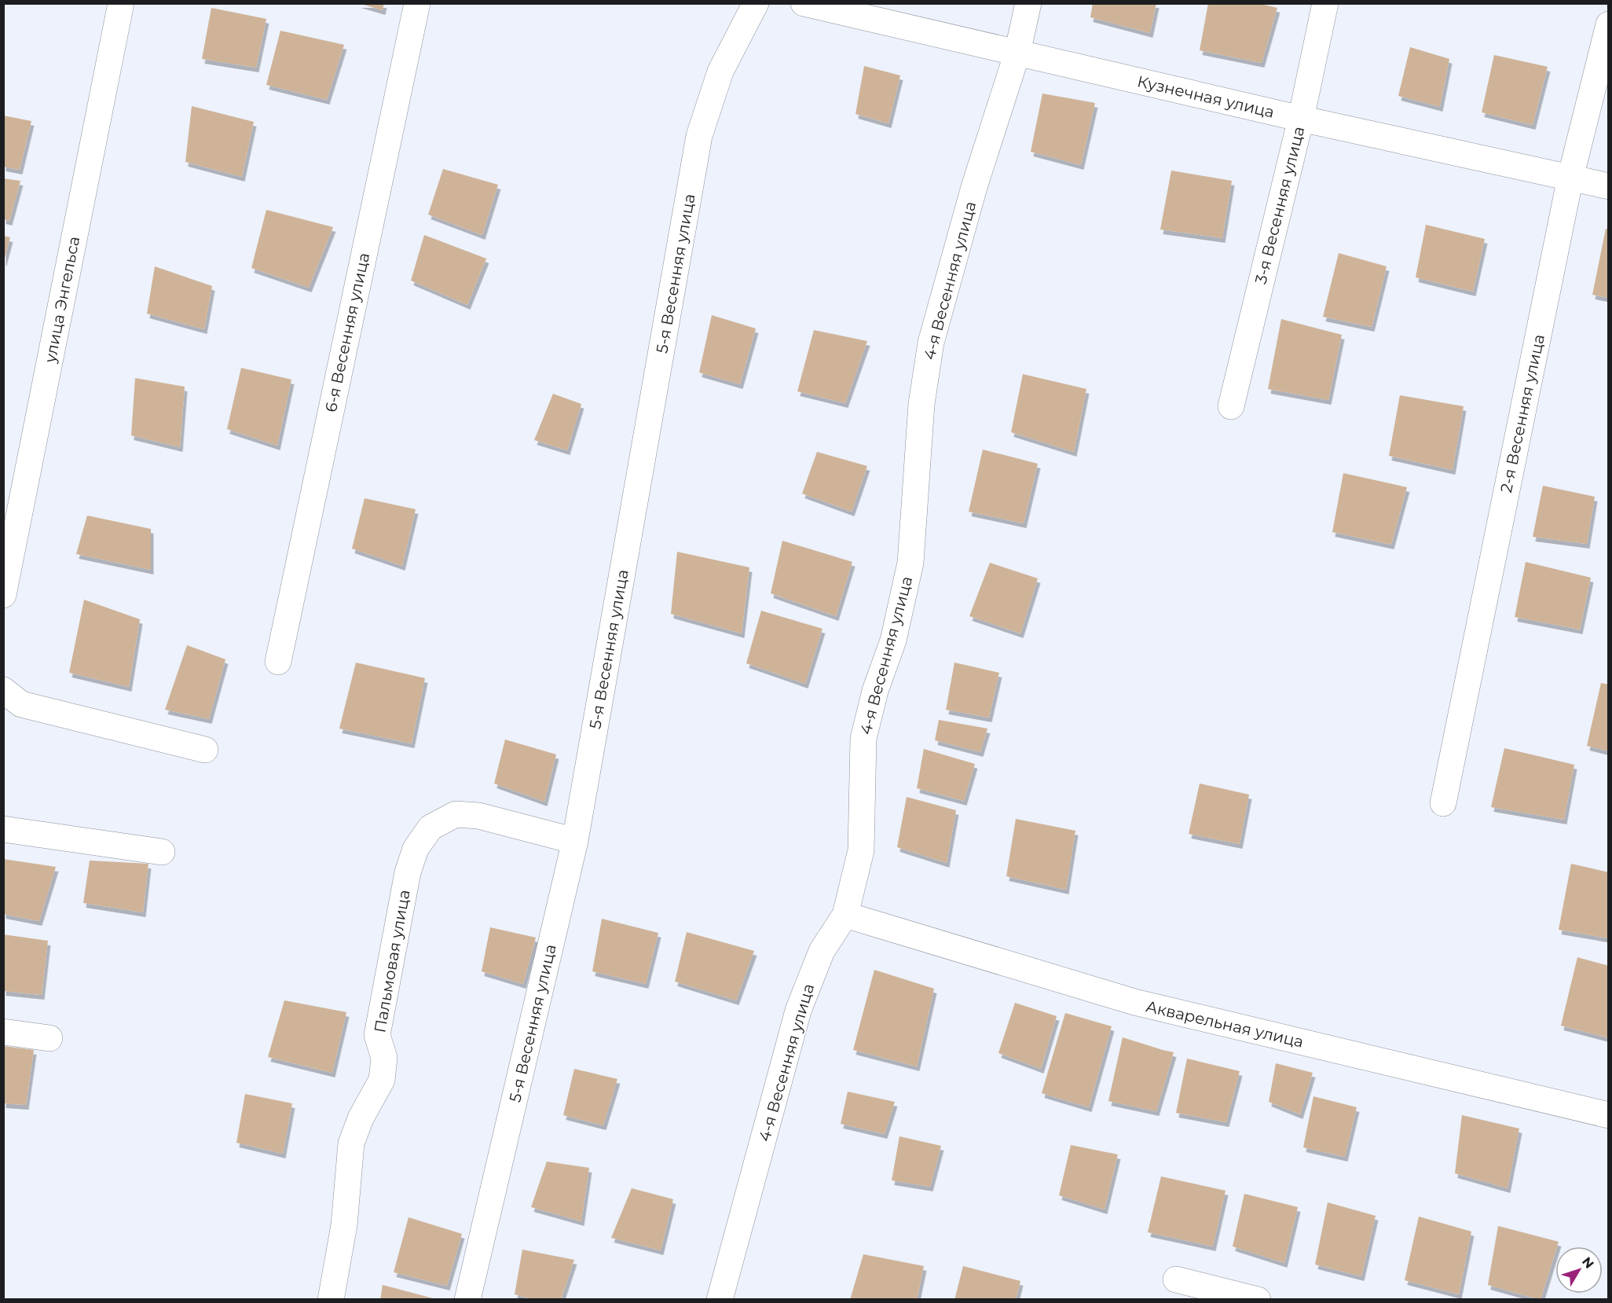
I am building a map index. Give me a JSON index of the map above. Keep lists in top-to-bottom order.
{
  "streets": {
    "street": [
      "Кузнечная улица",
      "3-я Весенняя улица",
      "5-я Весенняя улица",
      "4-я Весенняя улица",
      "улица Энгельса",
      "6-я Весенняя улица",
      "2-я Весенняя улица",
      "Пальмовая улица",
      "Акварельная улица"
    ]
  },
  "crossings": [
    ["Кузнечная улица", "3-я Весенняя улица"],
    ["Кузнечная улица", "4-я Весенняя улица"],
    ["Кузнечная улица", "2-я Весенняя улица"],
    ["5-я Весенняя улица", "Пальмовая улица"],
    ["4-я Весенняя улица", "Акварельная улица"]
  ],
  "north": "top right"
}
